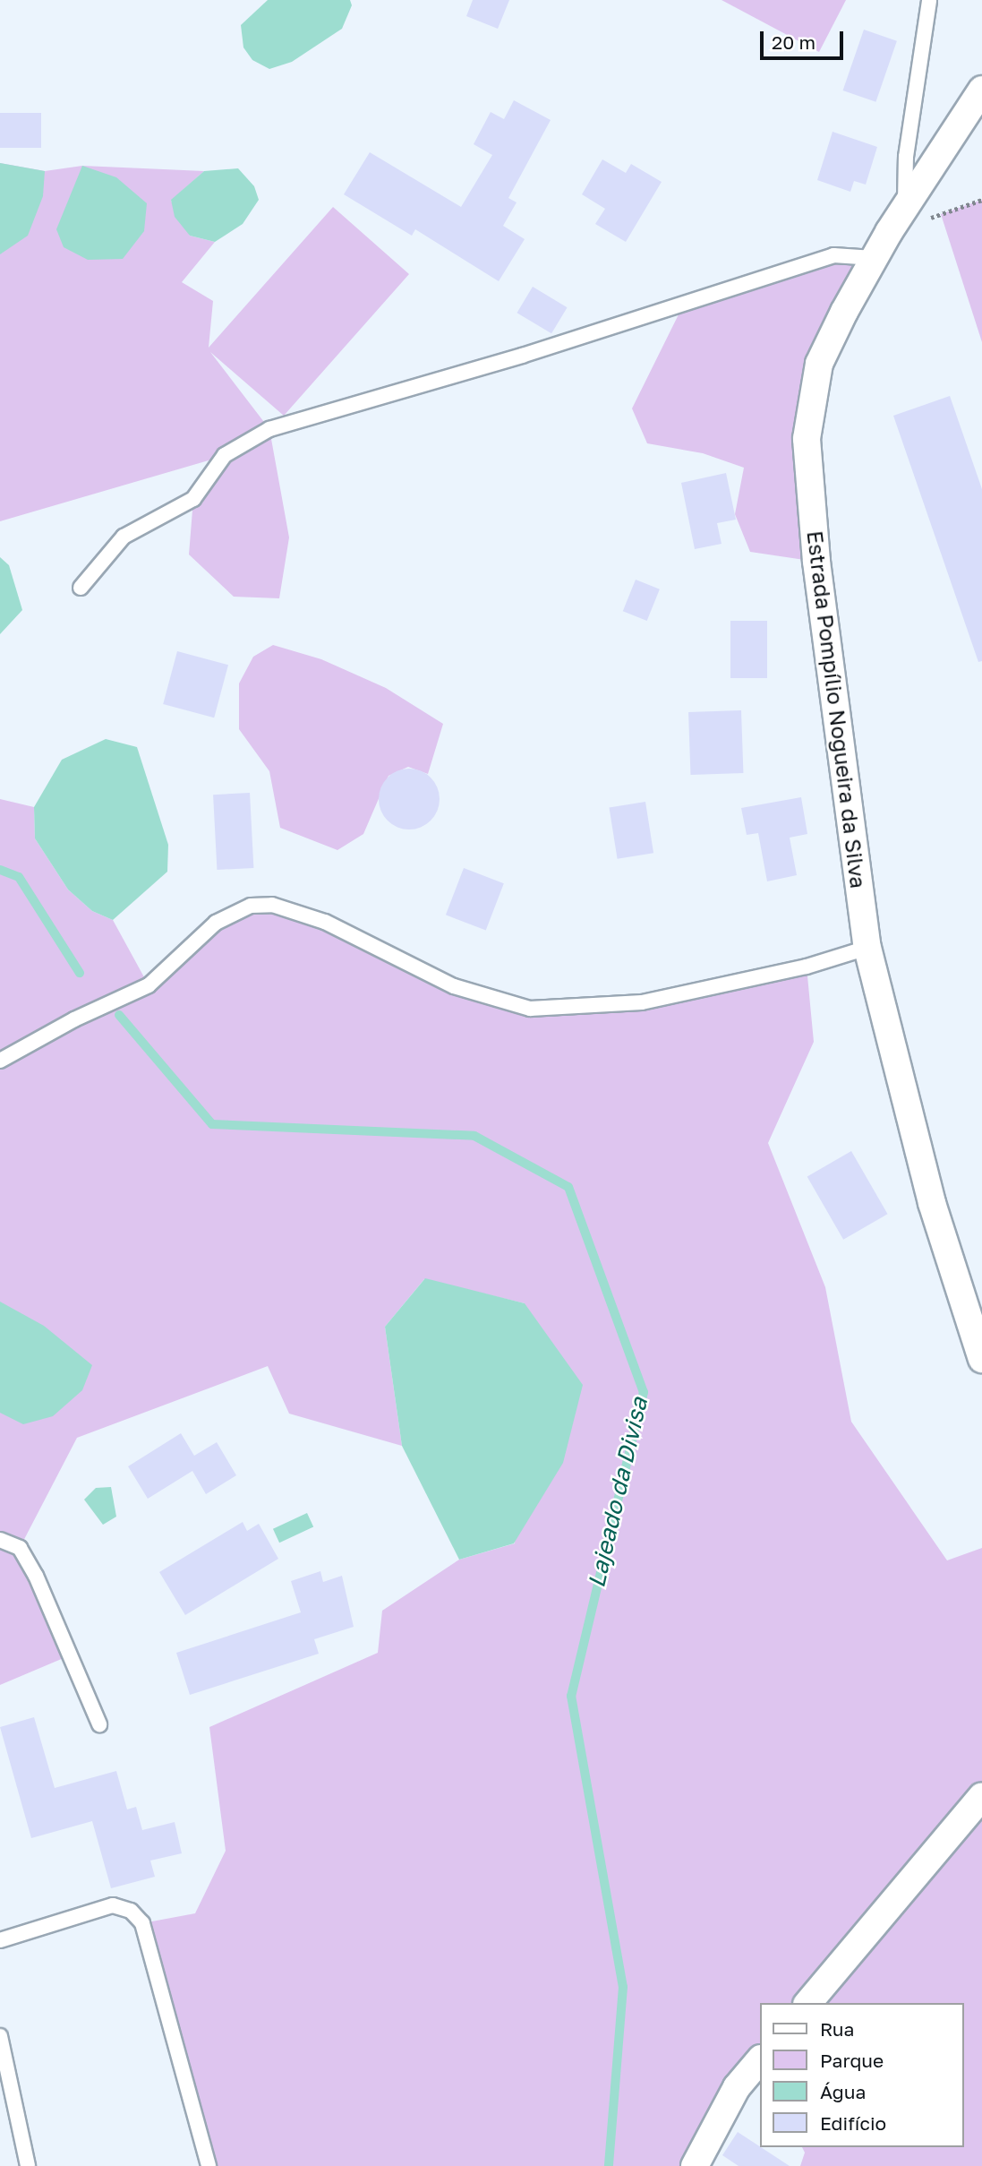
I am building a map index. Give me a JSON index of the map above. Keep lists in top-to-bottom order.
{
  "streets": {
    "street": ["Estrada Pompílio Nogueira da Silva"]
  },
  "water": ["Lajeado da Divisa"],
  "legend": [
    "Rua",
    "Parque",
    "Água",
    "Edifício"
  ],
  "scale_bar": "20 m"
}
